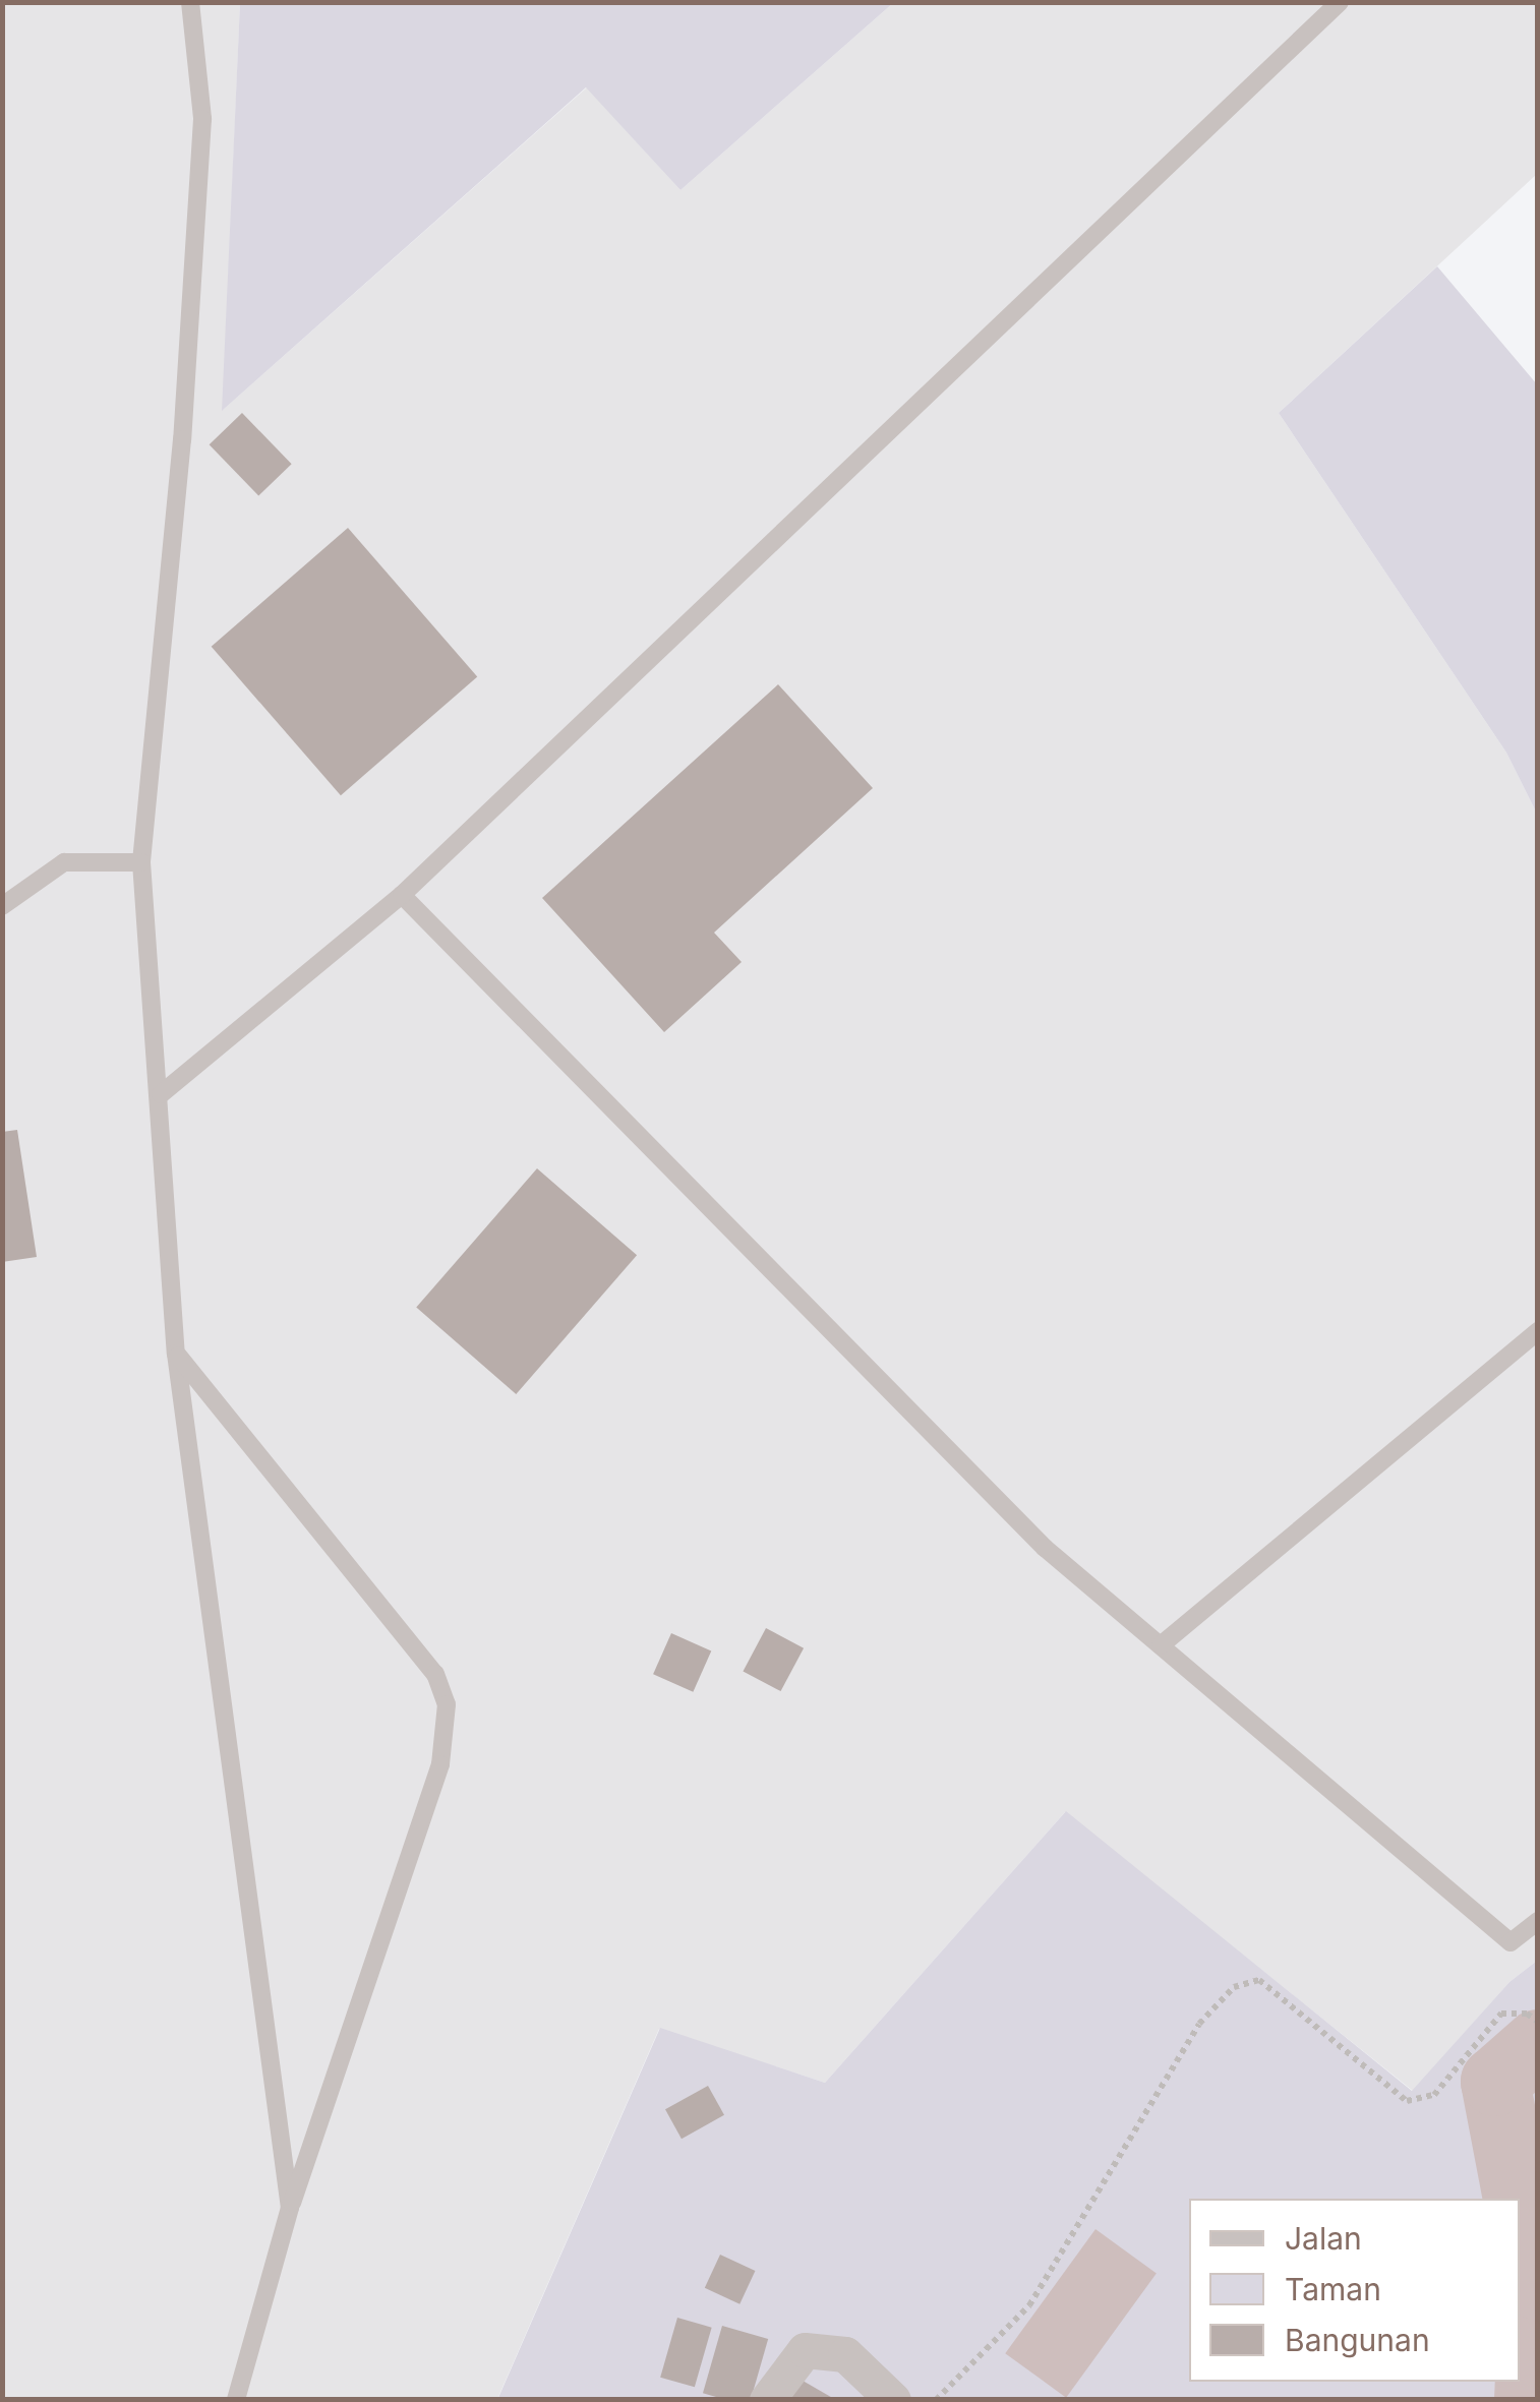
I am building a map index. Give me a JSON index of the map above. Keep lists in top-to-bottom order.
{
  "legend": ["Jalan", "Taman", "Bangunan"]
}
